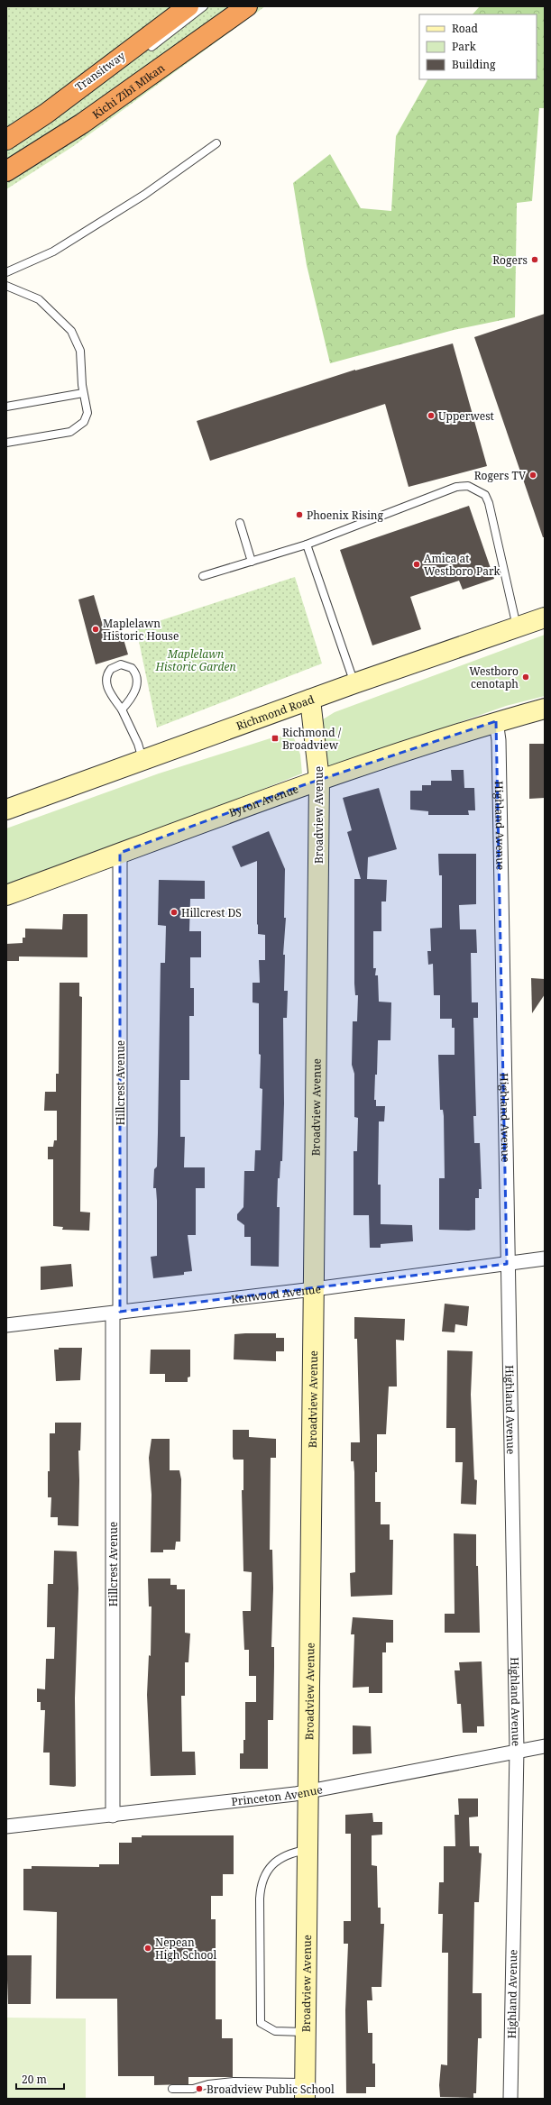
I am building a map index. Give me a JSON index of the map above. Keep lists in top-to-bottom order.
{
  "streets": {
    "highway": ["Kichi Zībī Mīkan"],
    "street": [
      "Richmond Road",
      "Byron Avenue",
      "Broadview Avenue",
      "Highland Avenue",
      "Hillcrest Avenue",
      "Kenwood Avenue",
      "Princeton Avenue"
    ]
  },
  "crossings": [
    ["Richmond Road", "Broadview Avenue"],
    ["Byron Avenue", "Broadview Avenue"],
    ["Byron Avenue", "Highland Avenue"],
    ["Byron Avenue", "Hillcrest Avenue"],
    ["Broadview Avenue", "Kenwood Avenue"],
    ["Broadview Avenue", "Princeton Avenue"],
    ["Highland Avenue", "Kenwood Avenue"],
    ["Highland Avenue", "Princeton Avenue"],
    ["Hillcrest Avenue", "Kenwood Avenue"],
    ["Hillcrest Avenue", "Princeton Avenue"]
  ],
  "parks": ["Maplelawn Historic Garden"],
  "places": {
    "other": [
      "Rogers",
      "Upperwest",
      "Rogers TV",
      "Phoenix Rising",
      "Amica at Westboro Park",
      "Maplelawn Historic House",
      "Westboro cenotaph",
      "Hillcrest DS",
      "Nepean High School",
      "Broadview Public School"
    ],
    "transit": ["Richmond / Broadview"]
  },
  "legend": ["Road", "Park", "Building"],
  "scale_bar": "20 m"
}
